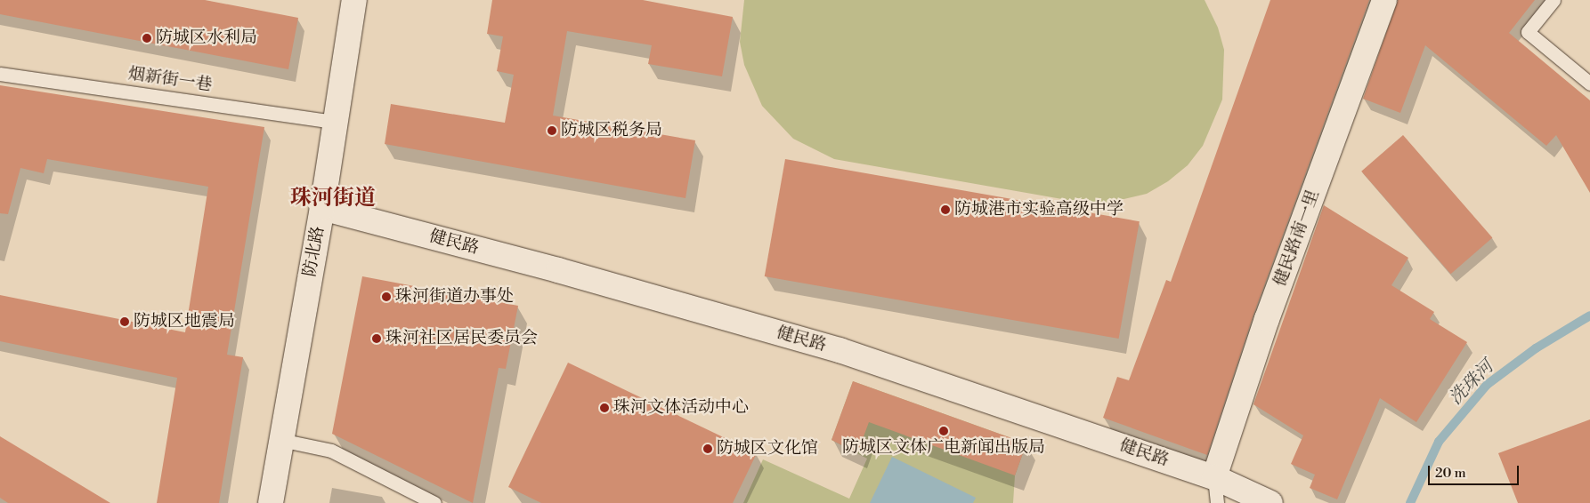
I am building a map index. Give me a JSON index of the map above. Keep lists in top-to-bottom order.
{
  "streets": {
    "street": ["健民路南一里", "健民路", "防北路"],
    "lane": ["烟新街一巷"]
  },
  "crossings": [
    ["烟新街一巷", "防北路"],
    ["健民路南一里", "健民路"],
    ["健民路", "防北路"]
  ],
  "districts": ["珠河街道"],
  "water": ["洗珠河"],
  "places": [
    "防城区水利局",
    "防城区税务局",
    "防城港市实验高级中学",
    "珠河街道办事处",
    "防城区地震局",
    "珠河社区居民委员会",
    "珠河文体活动中心",
    "防城区文体广电新闻出版局",
    "防城区文化馆"
  ],
  "scale_bar": "20 m"
}
